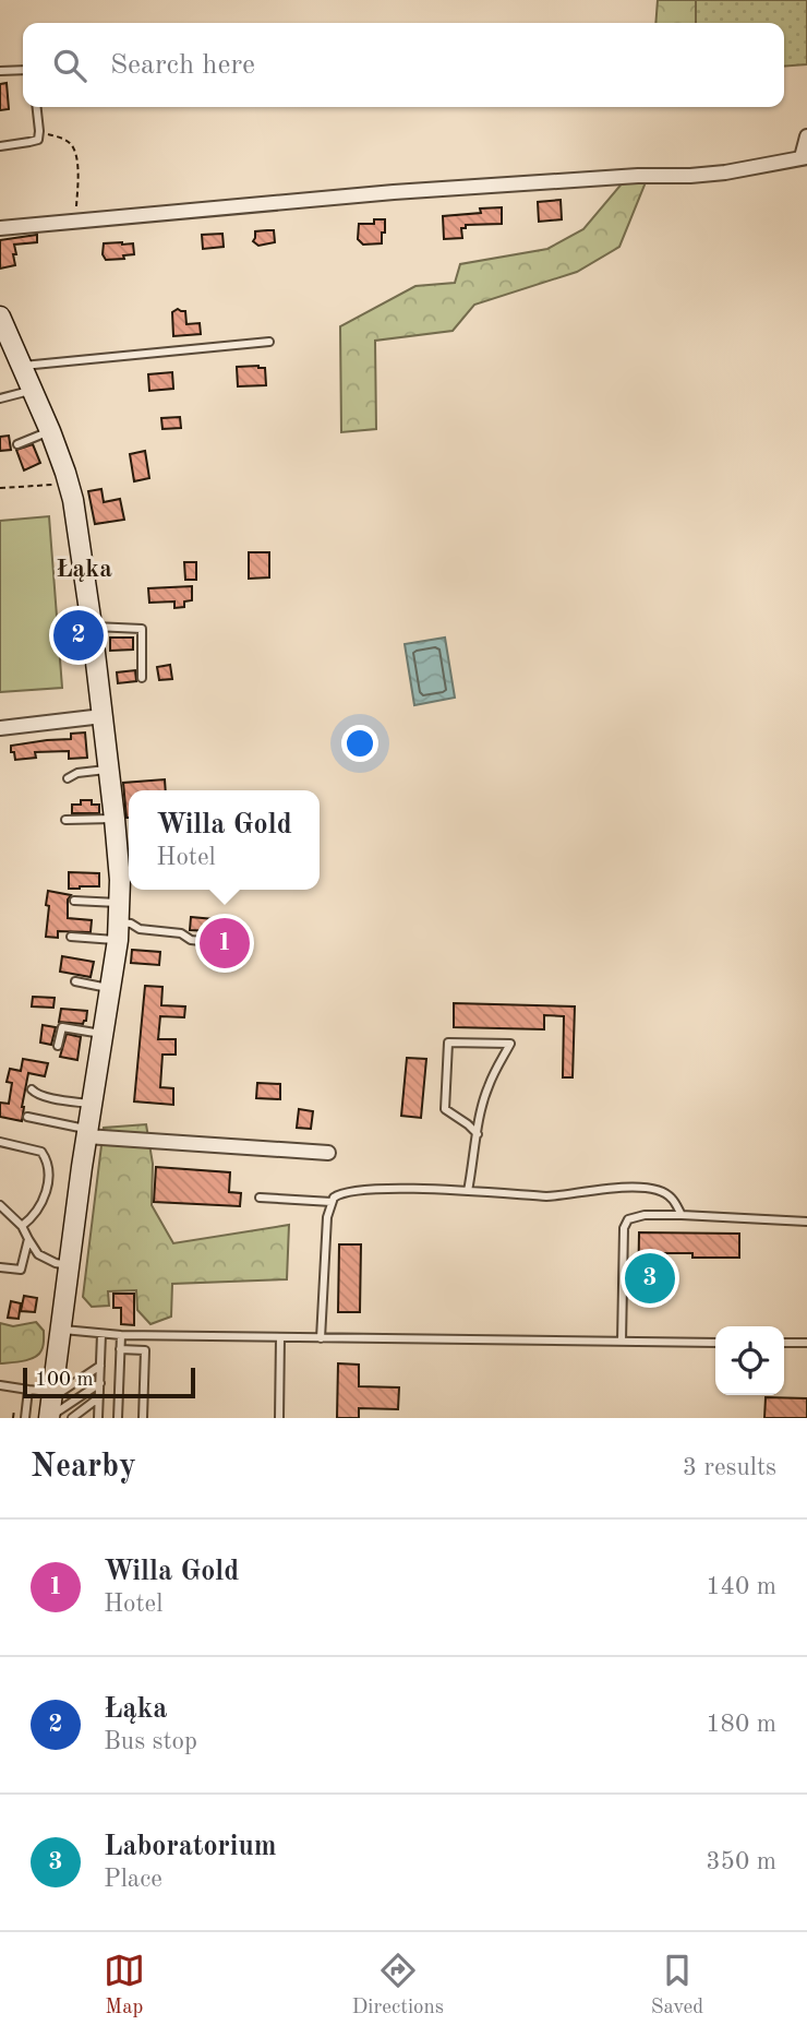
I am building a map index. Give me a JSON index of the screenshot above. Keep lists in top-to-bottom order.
{
  "districts": ["Łąka"],
  "scale_bar": "100 m",
  "page": {
    "search": "Search here",
    "pins": ["2", "1", "3"],
    "popup": ["Willa Gold", "Hotel"],
    "scale": "100 m",
    "heading": ["Nearby", "3 results"],
    "list": [
      {
        "mark": "1",
        "name": "Willa Gold",
        "note": "Hotel",
        "value": "140 m"
      },
      {
        "mark": "2",
        "name": "Łąka",
        "note": "Bus stop",
        "value": "180 m"
      },
      {
        "mark": "3",
        "name": "Laboratorium",
        "note": "Place",
        "value": "350 m"
      }
    ],
    "nav": ["Map", "Directions", "Saved"]
  }
}
